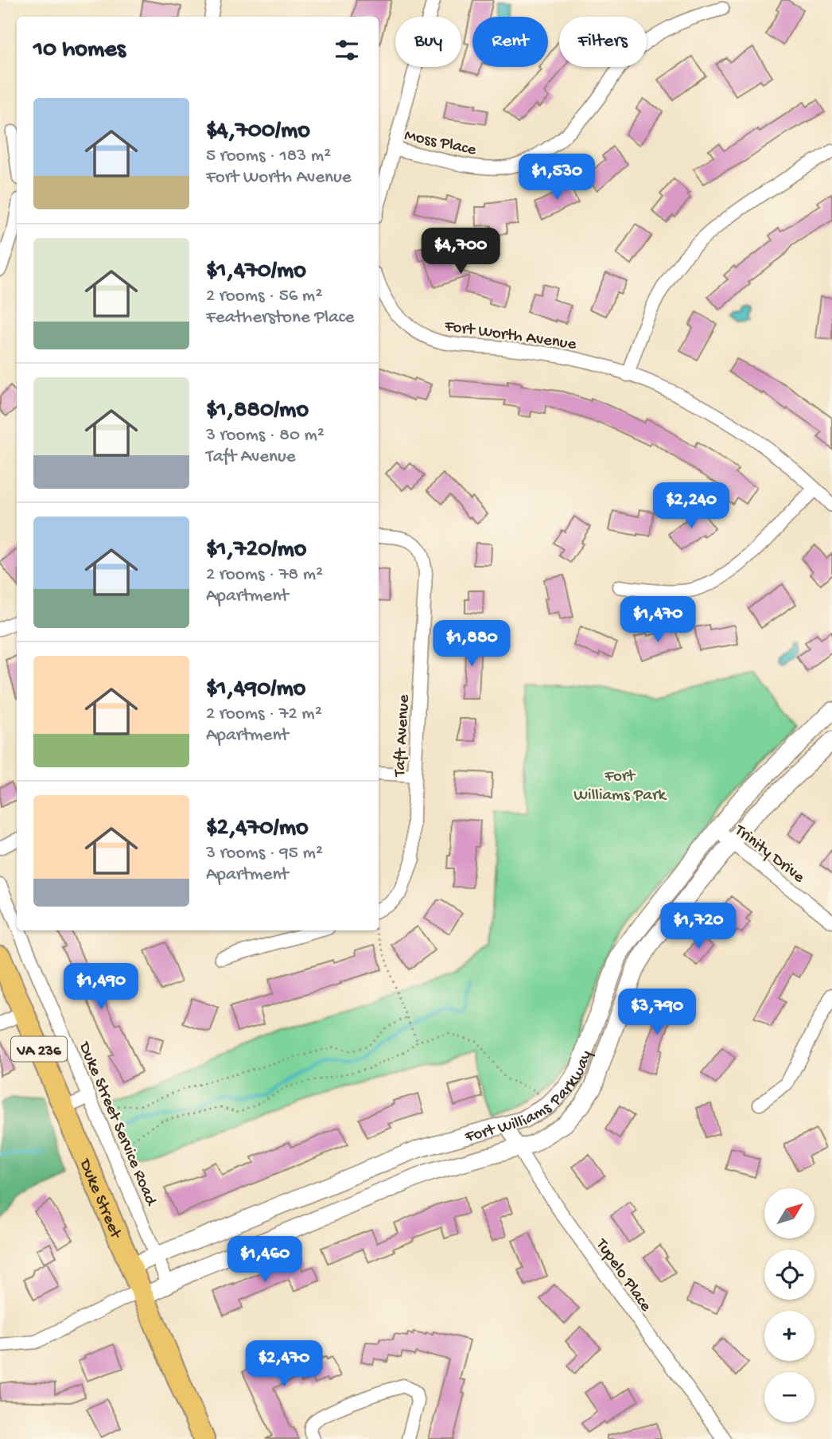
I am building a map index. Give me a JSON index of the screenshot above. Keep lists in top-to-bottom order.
{
  "streets": {
    "main road": ["VA 236", "Duke Street"],
    "street": [
      "Moss Place",
      "Fort Worth Avenue",
      "Taft Avenue",
      "Trinity Drive",
      "Fort Williams Parkway",
      "Duke Street Service Road",
      "Tupelo Place"
    ]
  },
  "crossings": [
    ["Trinity Drive", "Fort Williams Parkway"],
    ["Fort Williams Parkway", "Duke Street Service Road"],
    ["Fort Williams Parkway", "Duke Street"],
    ["Fort Williams Parkway", "Tupelo Place"]
  ],
  "parks": ["Fort Williams Park"],
  "north": "top right",
  "page": {
    "chip": ["Buy", "Rent", "Filters"],
    "heading": "10 homes",
    "list": [
      {
        "name": "$4,700/mo",
        "note": "5 rooms · 183 m² · Fort Worth Avenue"
      },
      {
        "name": "$1,470/mo",
        "note": "2 rooms · 56 m² · Featherstone Place"
      },
      {
        "name": "$1,880/mo",
        "note": "3 rooms · 80 m² · Taft Avenue"
      },
      {
        "name": "$1,720/mo",
        "note": "2 rooms · 78 m² · Apartment"
      },
      {
        "name": "$1,490/mo",
        "note": "2 rooms · 72 m² · Apartment"
      },
      {
        "name": "$2,470/mo",
        "note": "3 rooms · 95 m² · Apartment"
      }
    ],
    "price": [
      "$1,530",
      "$4,700",
      "$2,240",
      "$1,470",
      "$1,880",
      "$1,720",
      "$1,490",
      "$3,790",
      "$1,460",
      "$2,470"
    ],
    "map_buttons": ["+", "−"]
  }
}
